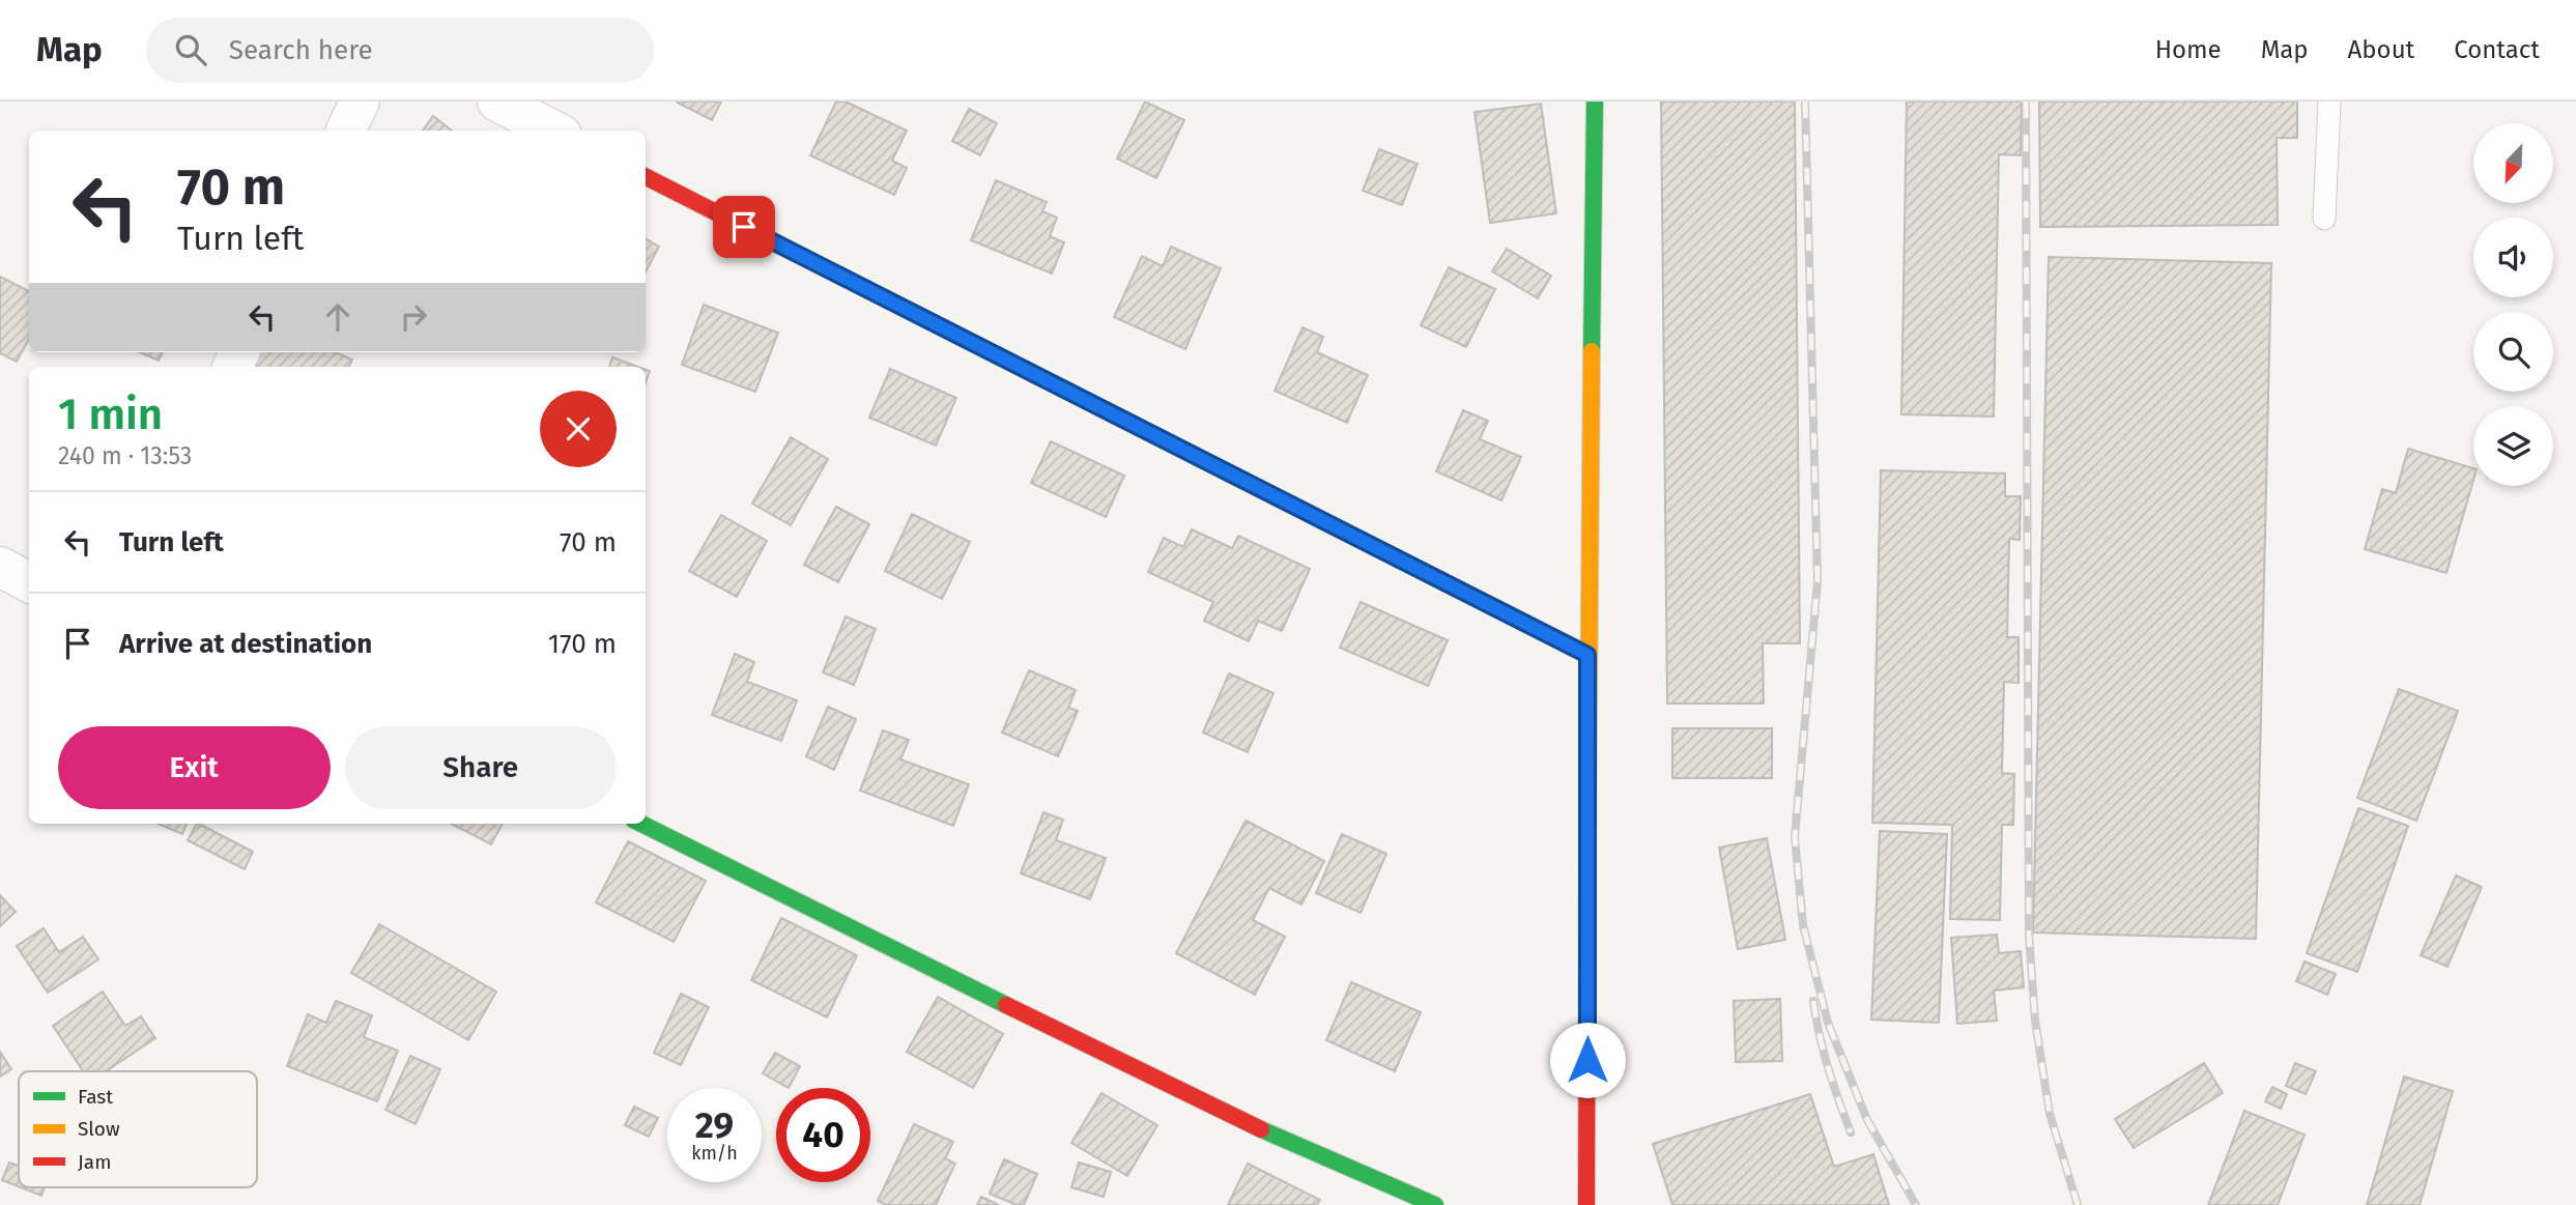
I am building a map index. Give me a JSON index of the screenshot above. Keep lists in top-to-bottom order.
{
  "legend": ["Fast", "Slow", "Jam"],
  "north": "bottom left",
  "page": {
    "header": "Map",
    "search": "Search here",
    "nav": [
      "Home",
      "Map",
      "About",
      "Contact"
    ],
    "turn": ["70 m", "Turn left"],
    "heading": ["1 min", "240 m · 13:53"],
    "list": [
      {
        "name": "Turn left",
        "value": "70 m"
      },
      {
        "name": "Arrive at destination",
        "value": "170 m"
      }
    ],
    "buttons": ["Exit", "Share"],
    "speed": "29 km/h",
    "limit": "40"
  }
}
